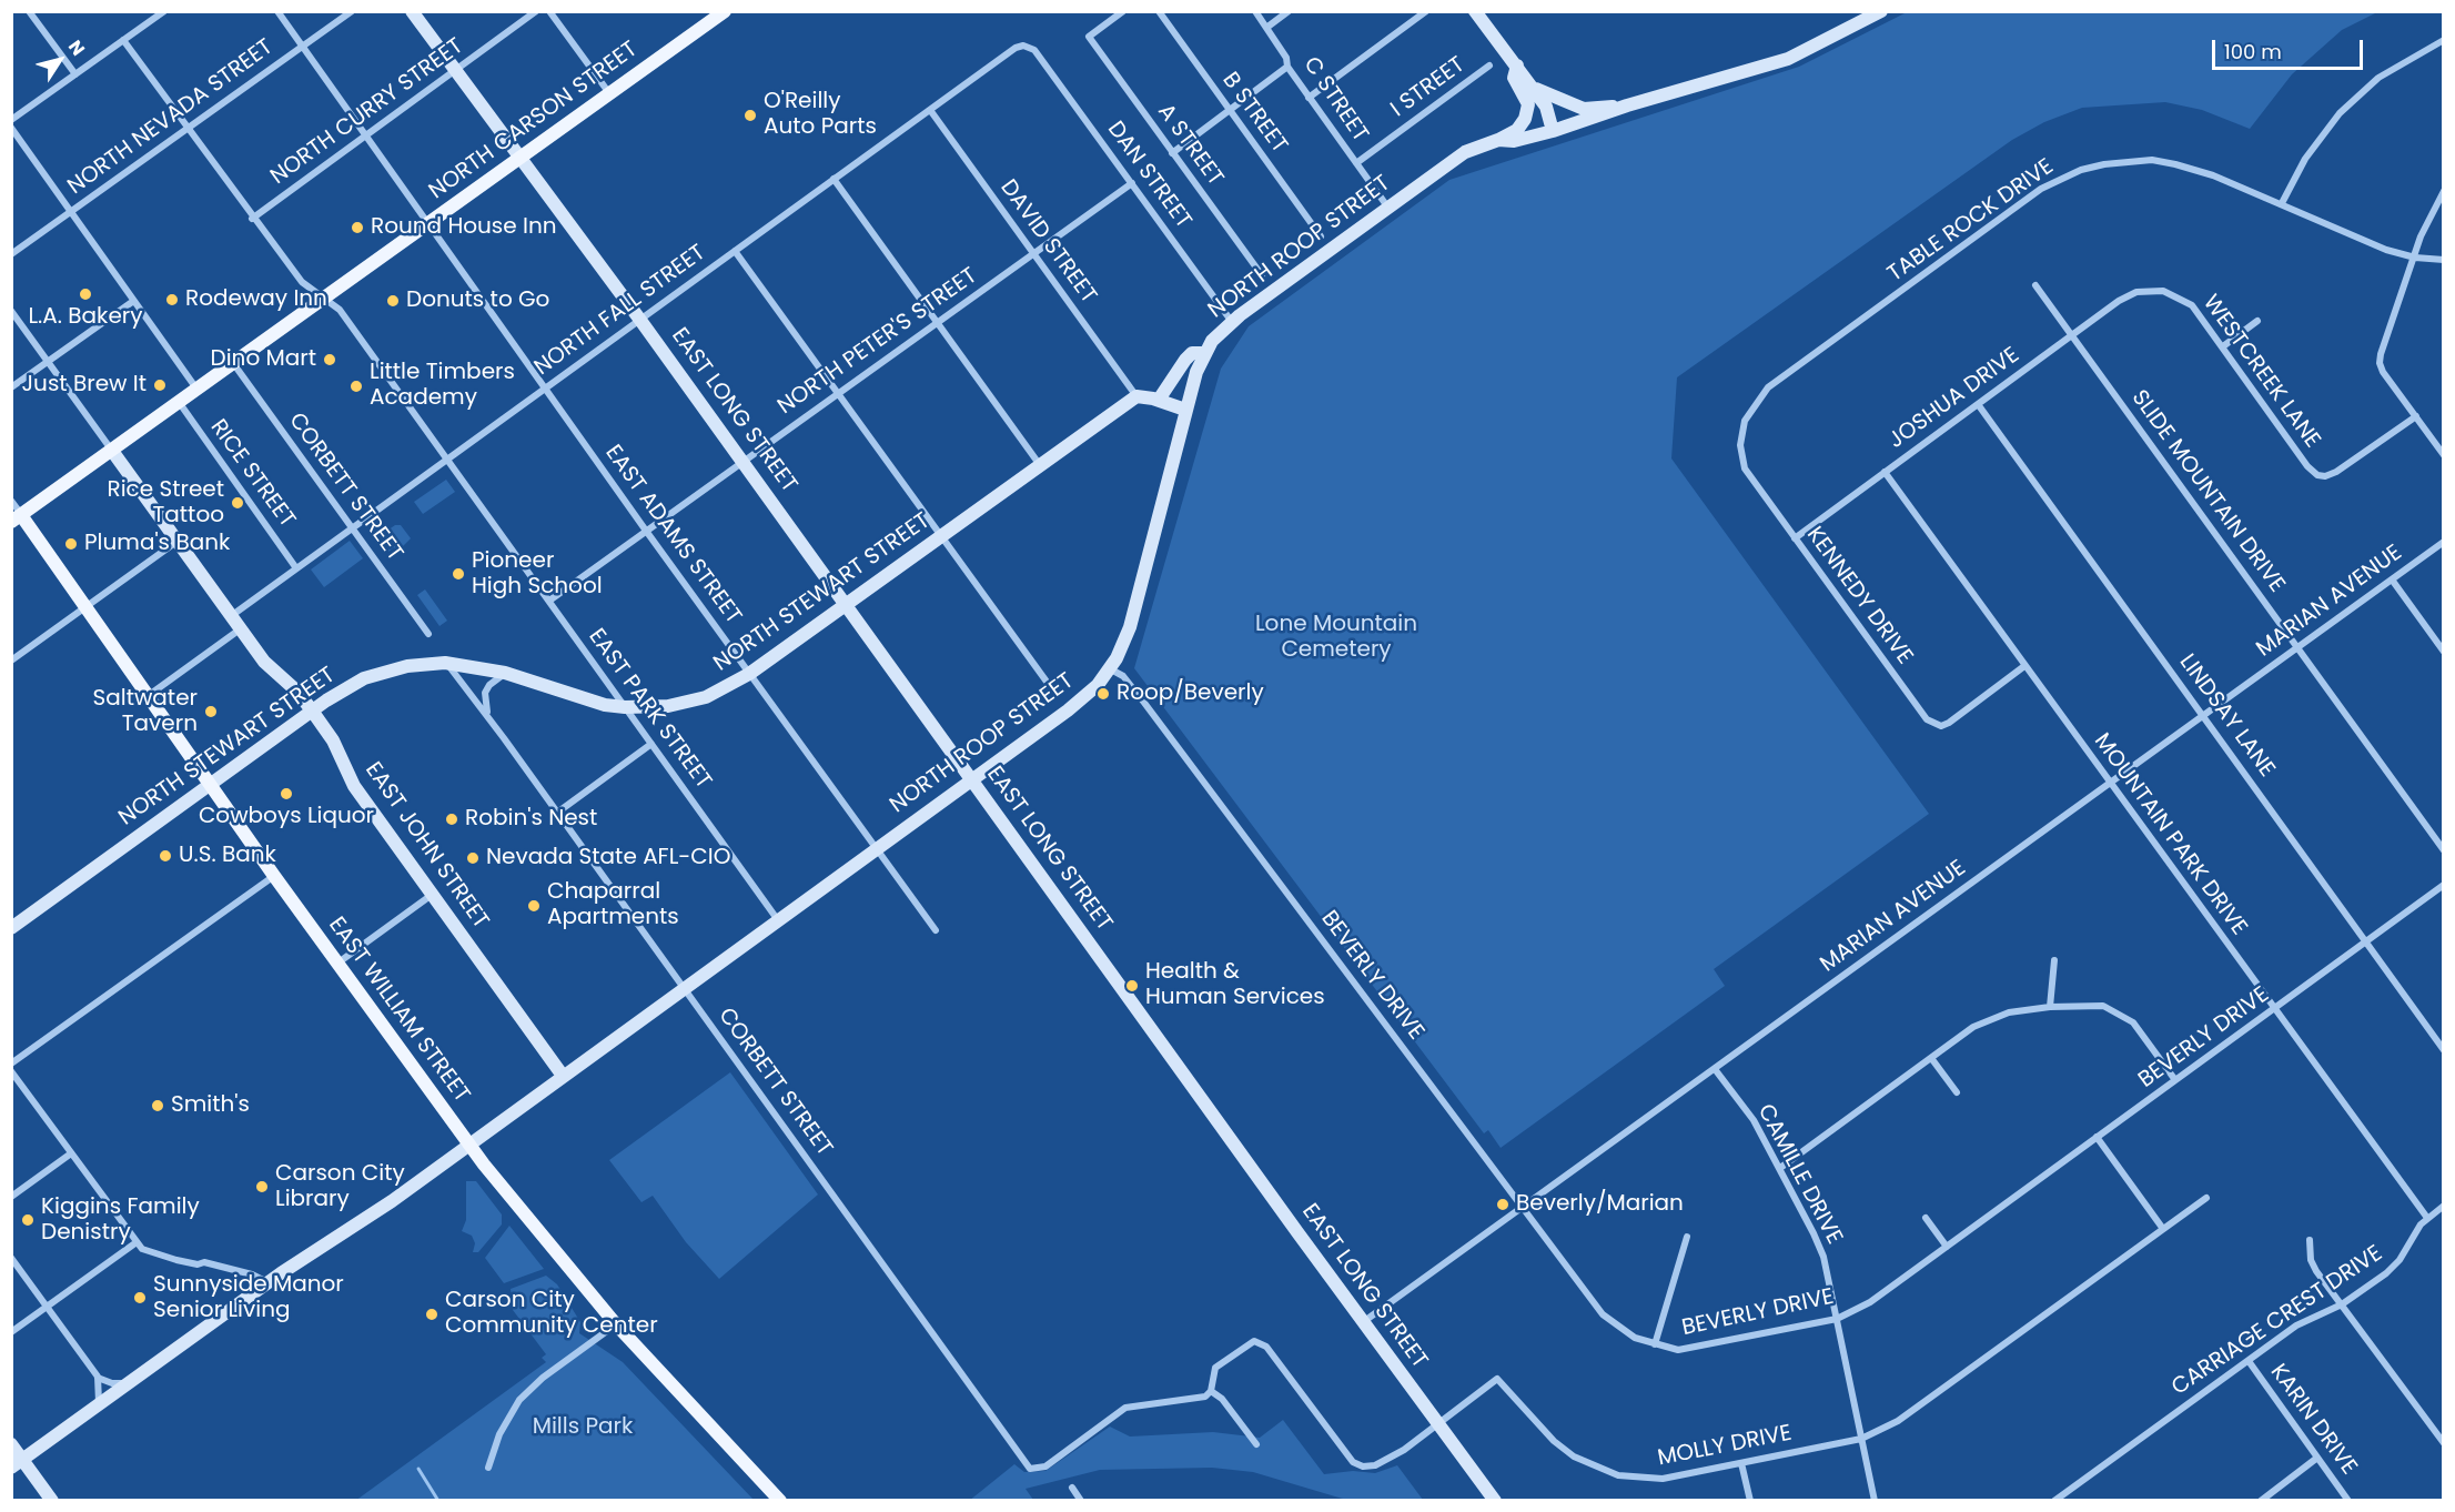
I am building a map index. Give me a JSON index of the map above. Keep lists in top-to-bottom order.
{
  "streets": {
    "main road": ["NORTH CARSON STREET", "EAST WILLIAM STREET"],
    "street": [
      "I STREET",
      "C STREET",
      "NORTH CURRY STREET",
      "B STREET",
      "NORTH NEVADA STREET",
      "A STREET",
      "DAN STREET",
      "TABLE ROCK DRIVE",
      "DAVID STREET",
      "NORTH ROOP STREET",
      "NORTH FALL STREET",
      "NORTH PETER'S STREET",
      "WESTCREEK LANE",
      "JOSHUA DRIVE",
      "EAST LONG STREET",
      "RICE STREET",
      "CORBETT STREET",
      "SLIDE MOUNTAIN DRIVE",
      "EAST ADAMS STREET",
      "NORTH STEWART STREET",
      "KENNEDY DRIVE",
      "MARIAN AVENUE",
      "EAST PARK STREET",
      "LINDSAY LANE",
      "MOUNTAIN PARK DRIVE",
      "EAST JOHN STREET",
      "BEVERLY DRIVE",
      "CAMILLE DRIVE",
      "CARRIAGE CREST DRIVE",
      "KARIN DRIVE",
      "MOLLY DRIVE"
    ]
  },
  "crossings": [
    ["I STREET", "C STREET"],
    ["C STREET", "NORTH ROOP STREET"],
    ["NORTH CURRY STREET", "EAST LONG STREET"],
    ["NORTH CURRY STREET", "EAST ADAMS STREET"],
    ["NORTH CURRY STREET", "EAST PARK STREET"],
    ["NORTH NEVADA STREET", "EAST ADAMS STREET"],
    ["NORTH NEVADA STREET", "EAST PARK STREET"],
    ["NORTH CARSON STREET", "EAST LONG STREET"],
    ["NORTH CARSON STREET", "RICE STREET"],
    ["NORTH CARSON STREET", "CORBETT STREET"],
    ["NORTH CARSON STREET", "EAST ADAMS STREET"],
    ["NORTH CARSON STREET", "EAST PARK STREET"],
    ["NORTH CARSON STREET", "EAST JOHN STREET"],
    ["NORTH CARSON STREET", "EAST WILLIAM STREET"],
    ["DAN STREET", "NORTH ROOP STREET"],
    ["DAN STREET", "NORTH FALL STREET"],
    ["DAN STREET", "NORTH PETER'S STREET"],
    ["TABLE ROCK DRIVE", "KENNEDY DRIVE"],
    ["DAVID STREET", "NORTH FALL STREET"],
    ["DAVID STREET", "NORTH PETER'S STREET"],
    ["DAVID STREET", "NORTH STEWART STREET"],
    ["NORTH ROOP STREET", "EAST LONG STREET"],
    ["NORTH ROOP STREET", "CORBETT STREET"],
    ["NORTH ROOP STREET", "EAST ADAMS STREET"],
    ["NORTH ROOP STREET", "EAST PARK STREET"],
    ["NORTH ROOP STREET", "EAST JOHN STREET"],
    ["NORTH ROOP STREET", "BEVERLY DRIVE"],
    ["NORTH ROOP STREET", "EAST WILLIAM STREET"],
    ["NORTH FALL STREET", "EAST LONG STREET"],
    ["NORTH FALL STREET", "RICE STREET"],
    ["NORTH FALL STREET", "CORBETT STREET"],
    ["NORTH FALL STREET", "EAST ADAMS STREET"],
    ["NORTH FALL STREET", "EAST PARK STREET"],
    ["NORTH FALL STREET", "EAST JOHN STREET"],
    ["NORTH PETER'S STREET", "EAST LONG STREET"],
    ["NORTH PETER'S STREET", "EAST ADAMS STREET"],
    ["NORTH PETER'S STREET", "EAST PARK STREET"],
    ["WESTCREEK LANE", "JOSHUA DRIVE"],
    ["JOSHUA DRIVE", "SLIDE MOUNTAIN DRIVE"],
    ["JOSHUA DRIVE", "KENNEDY DRIVE"],
    ["JOSHUA DRIVE", "LINDSAY LANE"],
    ["JOSHUA DRIVE", "MOUNTAIN PARK DRIVE"],
    ["EAST LONG STREET", "NORTH STEWART STREET"],
    ["EAST LONG STREET", "MARIAN AVENUE"],
    ["EAST LONG STREET", "MOLLY DRIVE"],
    ["CORBETT STREET", "NORTH STEWART STREET"],
    ["CORBETT STREET", "MOLLY DRIVE"],
    ["SLIDE MOUNTAIN DRIVE", "MARIAN AVENUE"],
    ["EAST ADAMS STREET", "NORTH STEWART STREET"],
    ["NORTH STEWART STREET", "EAST PARK STREET"],
    ["NORTH STEWART STREET", "EAST JOHN STREET"],
    ["NORTH STEWART STREET", "EAST WILLIAM STREET"],
    ["KENNEDY DRIVE", "MOUNTAIN PARK DRIVE"],
    ["MARIAN AVENUE", "LINDSAY LANE"],
    ["MARIAN AVENUE", "MOUNTAIN PARK DRIVE"],
    ["MARIAN AVENUE", "BEVERLY DRIVE"],
    ["MARIAN AVENUE", "CAMILLE DRIVE"],
    ["LINDSAY LANE", "BEVERLY DRIVE"],
    ["MOUNTAIN PARK DRIVE", "BEVERLY DRIVE"],
    ["MOUNTAIN PARK DRIVE", "CARRIAGE CREST DRIVE"],
    ["BEVERLY DRIVE", "CAMILLE DRIVE"],
    ["CAMILLE DRIVE", "MOLLY DRIVE"],
    ["CARRIAGE CREST DRIVE", "KARIN DRIVE"]
  ],
  "parks": ["Lone Mountain Cemetery", "Mills Park"],
  "places": [
    "O'Reilly Auto Parts",
    "Round House Inn",
    "L.A. Bakery",
    "Rodeway Inn",
    "Donuts to Go",
    "Dino Mart",
    "Just Brew It",
    "Little Timbers Academy",
    "Rice Street Tattoo",
    "Pluma's Bank",
    "Pioneer High School",
    "Roop/Beverly",
    "Saltwater Tavern",
    "Cowboys Liquor",
    "Robin's Nest",
    "U.S. Bank",
    "Nevada State AFL-CIO",
    "Chaparral Apartments",
    "Health & Human Services",
    "Smith's",
    "Carson City Library",
    "Beverly/Marian",
    "Kiggins Family Denistry",
    "Sunnyside Manor Senior Living",
    "Carson City Community Center"
  ],
  "scale_bar": "100 m",
  "north": "top right"
}
